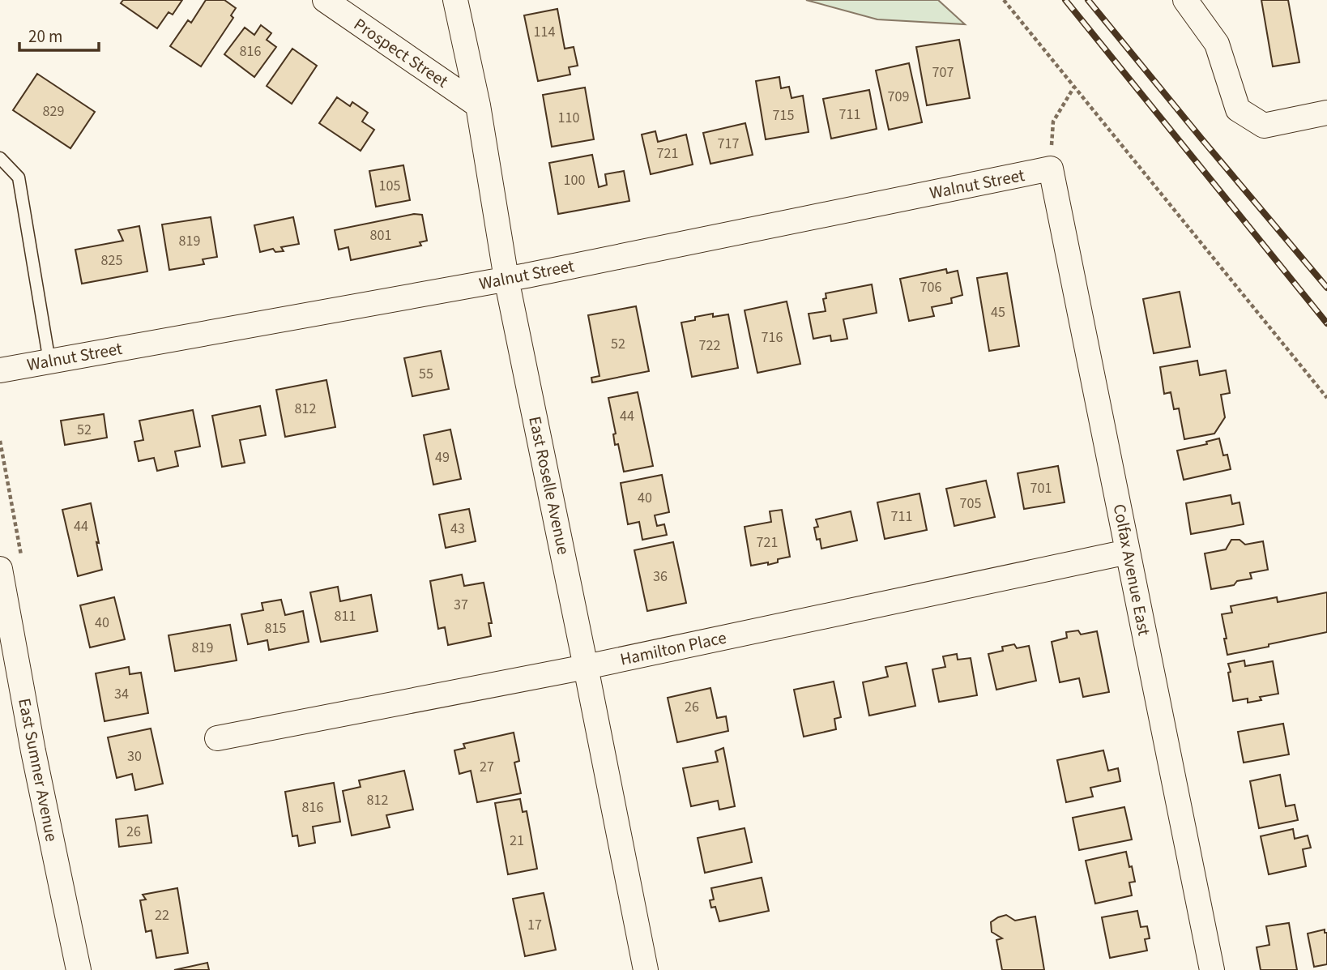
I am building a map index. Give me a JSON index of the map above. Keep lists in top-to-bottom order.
{
  "streets": {
    "street": [
      "Prospect Street",
      "Walnut Street",
      "East Roselle Avenue",
      "Colfax Avenue East",
      "Hamilton Place",
      "East Sumner Avenue"
    ]
  },
  "crossings": [
    ["Prospect Street", "East Roselle Avenue"],
    ["Walnut Street", "East Roselle Avenue"],
    ["Walnut Street", "Colfax Avenue East"],
    ["East Roselle Avenue", "Hamilton Place"],
    ["Colfax Avenue East", "Hamilton Place"]
  ],
  "house_numbers": [
    "114",
    "816",
    "707",
    "709",
    "829",
    "711",
    "715",
    "110",
    "717",
    "721",
    "100",
    "105",
    "801",
    "819",
    "825",
    "706",
    "45",
    "716",
    "52",
    "722",
    "55",
    "812",
    "44",
    "52",
    "49",
    "701",
    "40",
    "705",
    "711",
    "44",
    "43",
    "721",
    "36",
    "37",
    "811",
    "40",
    "815",
    "819",
    "34",
    "26",
    "30",
    "27",
    "812",
    "816",
    "26",
    "21",
    "22",
    "17"
  ],
  "scale_bar": "20 m"
}
